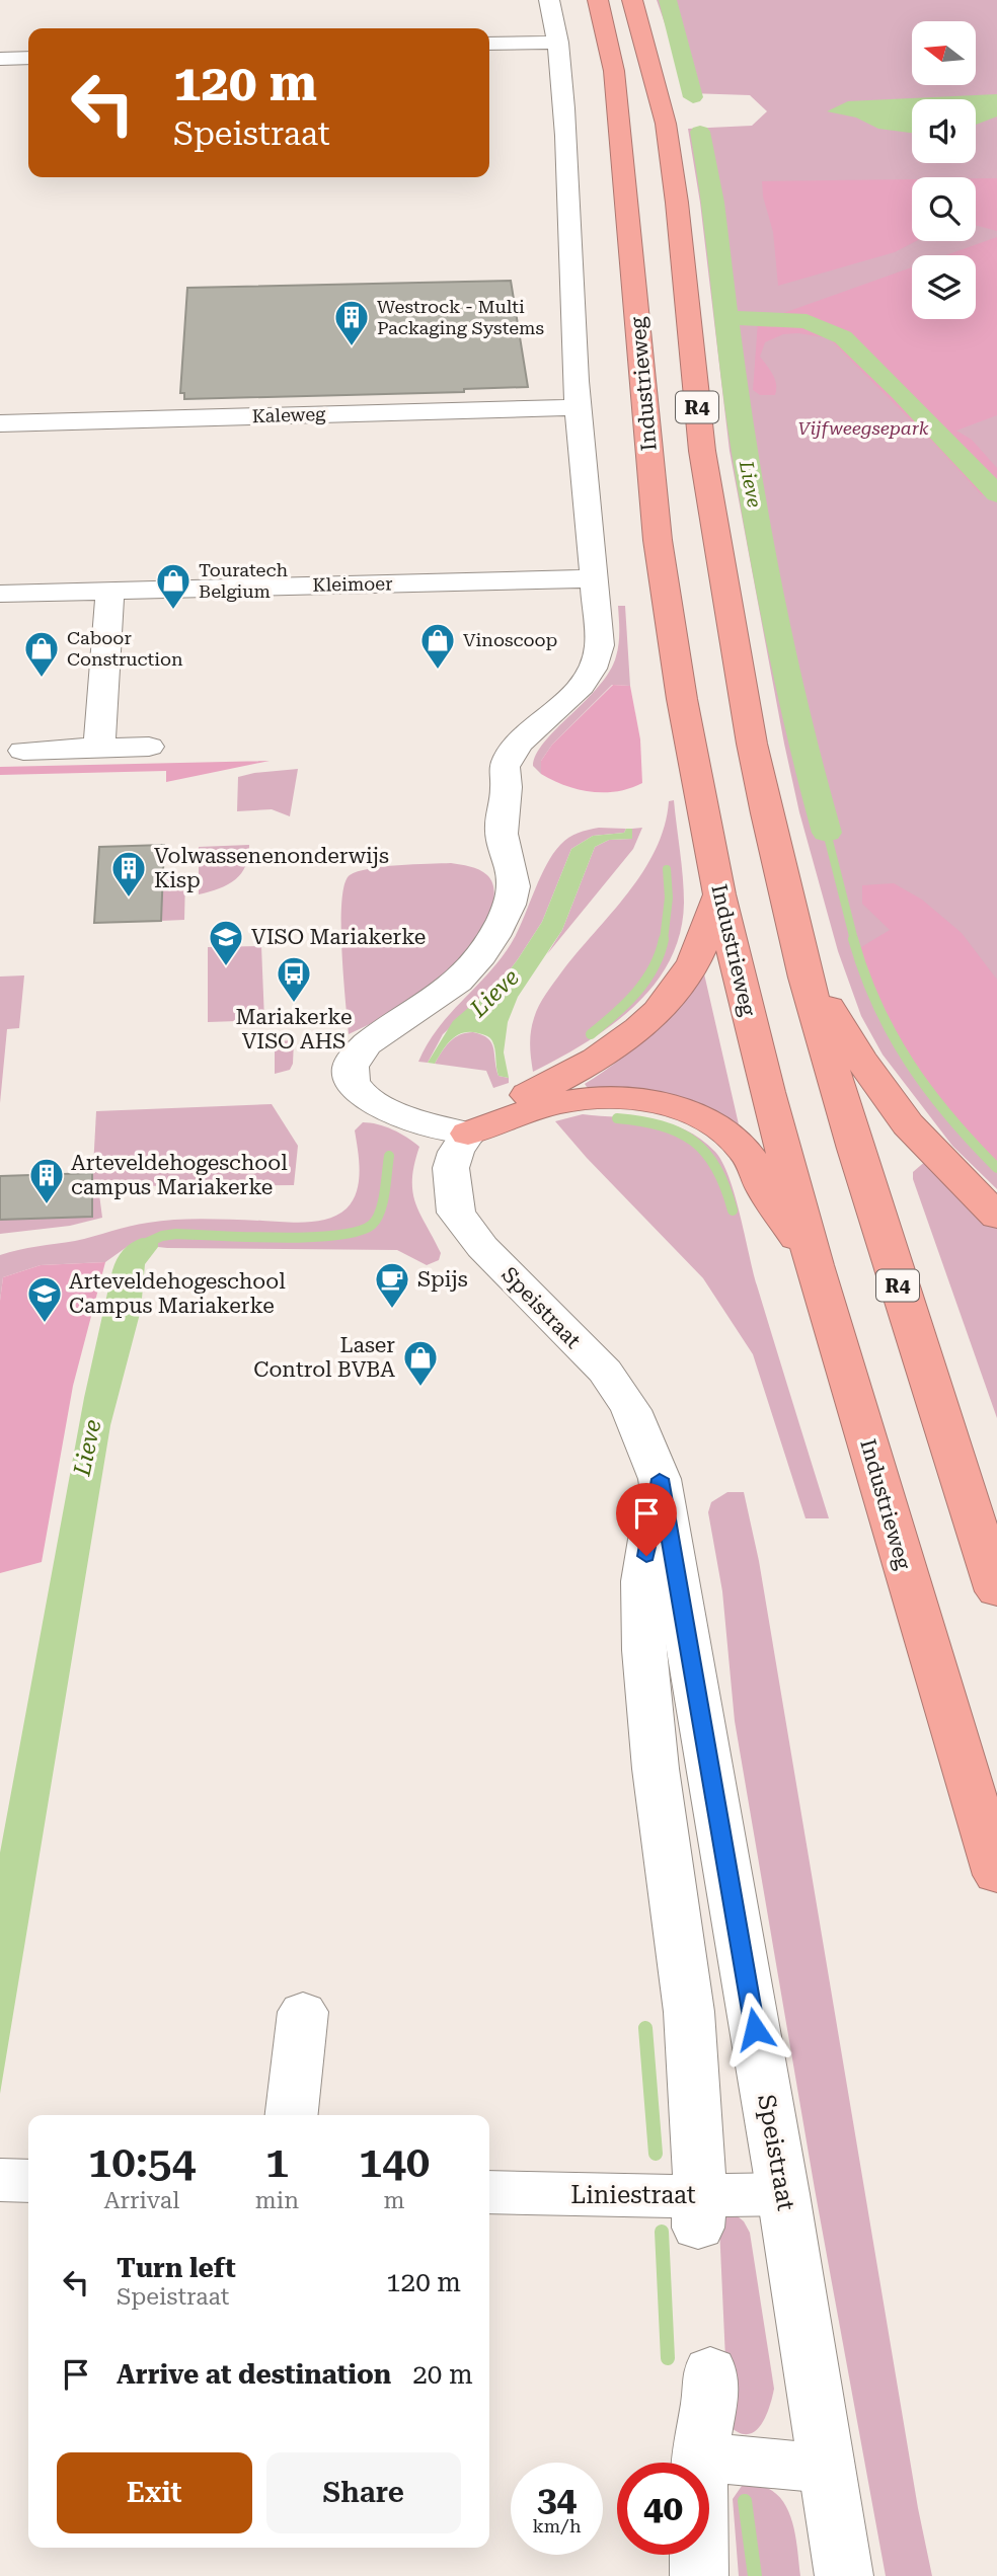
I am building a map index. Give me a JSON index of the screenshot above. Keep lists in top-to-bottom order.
{
  "streets": {
    "highway": ["Industrieweg", "R4"],
    "street": [
      "Kaleweg",
      "Kleimoer",
      "Speistraat",
      "Liniestraat"
    ]
  },
  "crossings": [
    ["Industrieweg", "R4"],
    ["R4", "Speistraat"],
    ["Speistraat", "Liniestraat"]
  ],
  "water": ["Lieve"],
  "parks": ["Vijfweegsepark"],
  "places": {
    "building": ["Westrock - Multi Packaging Systems", "Volwassenenonderwijs Kisp", "Arteveldehogeschool campus Mariakerke"],
    "shop": [
      "Touratech Belgium",
      "Vinoscoop",
      "Caboor Construction",
      "Laser Control BVBA"
    ],
    "school or university": ["VISO Mariakerke", "Arteveldehogeschool Campus Mariakerke"],
    "bus stop": ["Mariakerke VISO AHS"],
    "cafe": ["Spijs"]
  },
  "north": "left",
  "page": {
    "turn": ["120 m", "Speistraat"],
    "eta": [
      "10:54",
      "Arrival",
      "1",
      "min",
      "140",
      "m"
    ],
    "list": [
      {
        "name": "Turn left",
        "note": "Speistraat",
        "value": "120 m"
      },
      {
        "name": "Arrive at destination",
        "value": "20 m"
      }
    ],
    "buttons": ["Exit", "Share"],
    "speed": "34 km/h",
    "limit": "40"
  }
}
